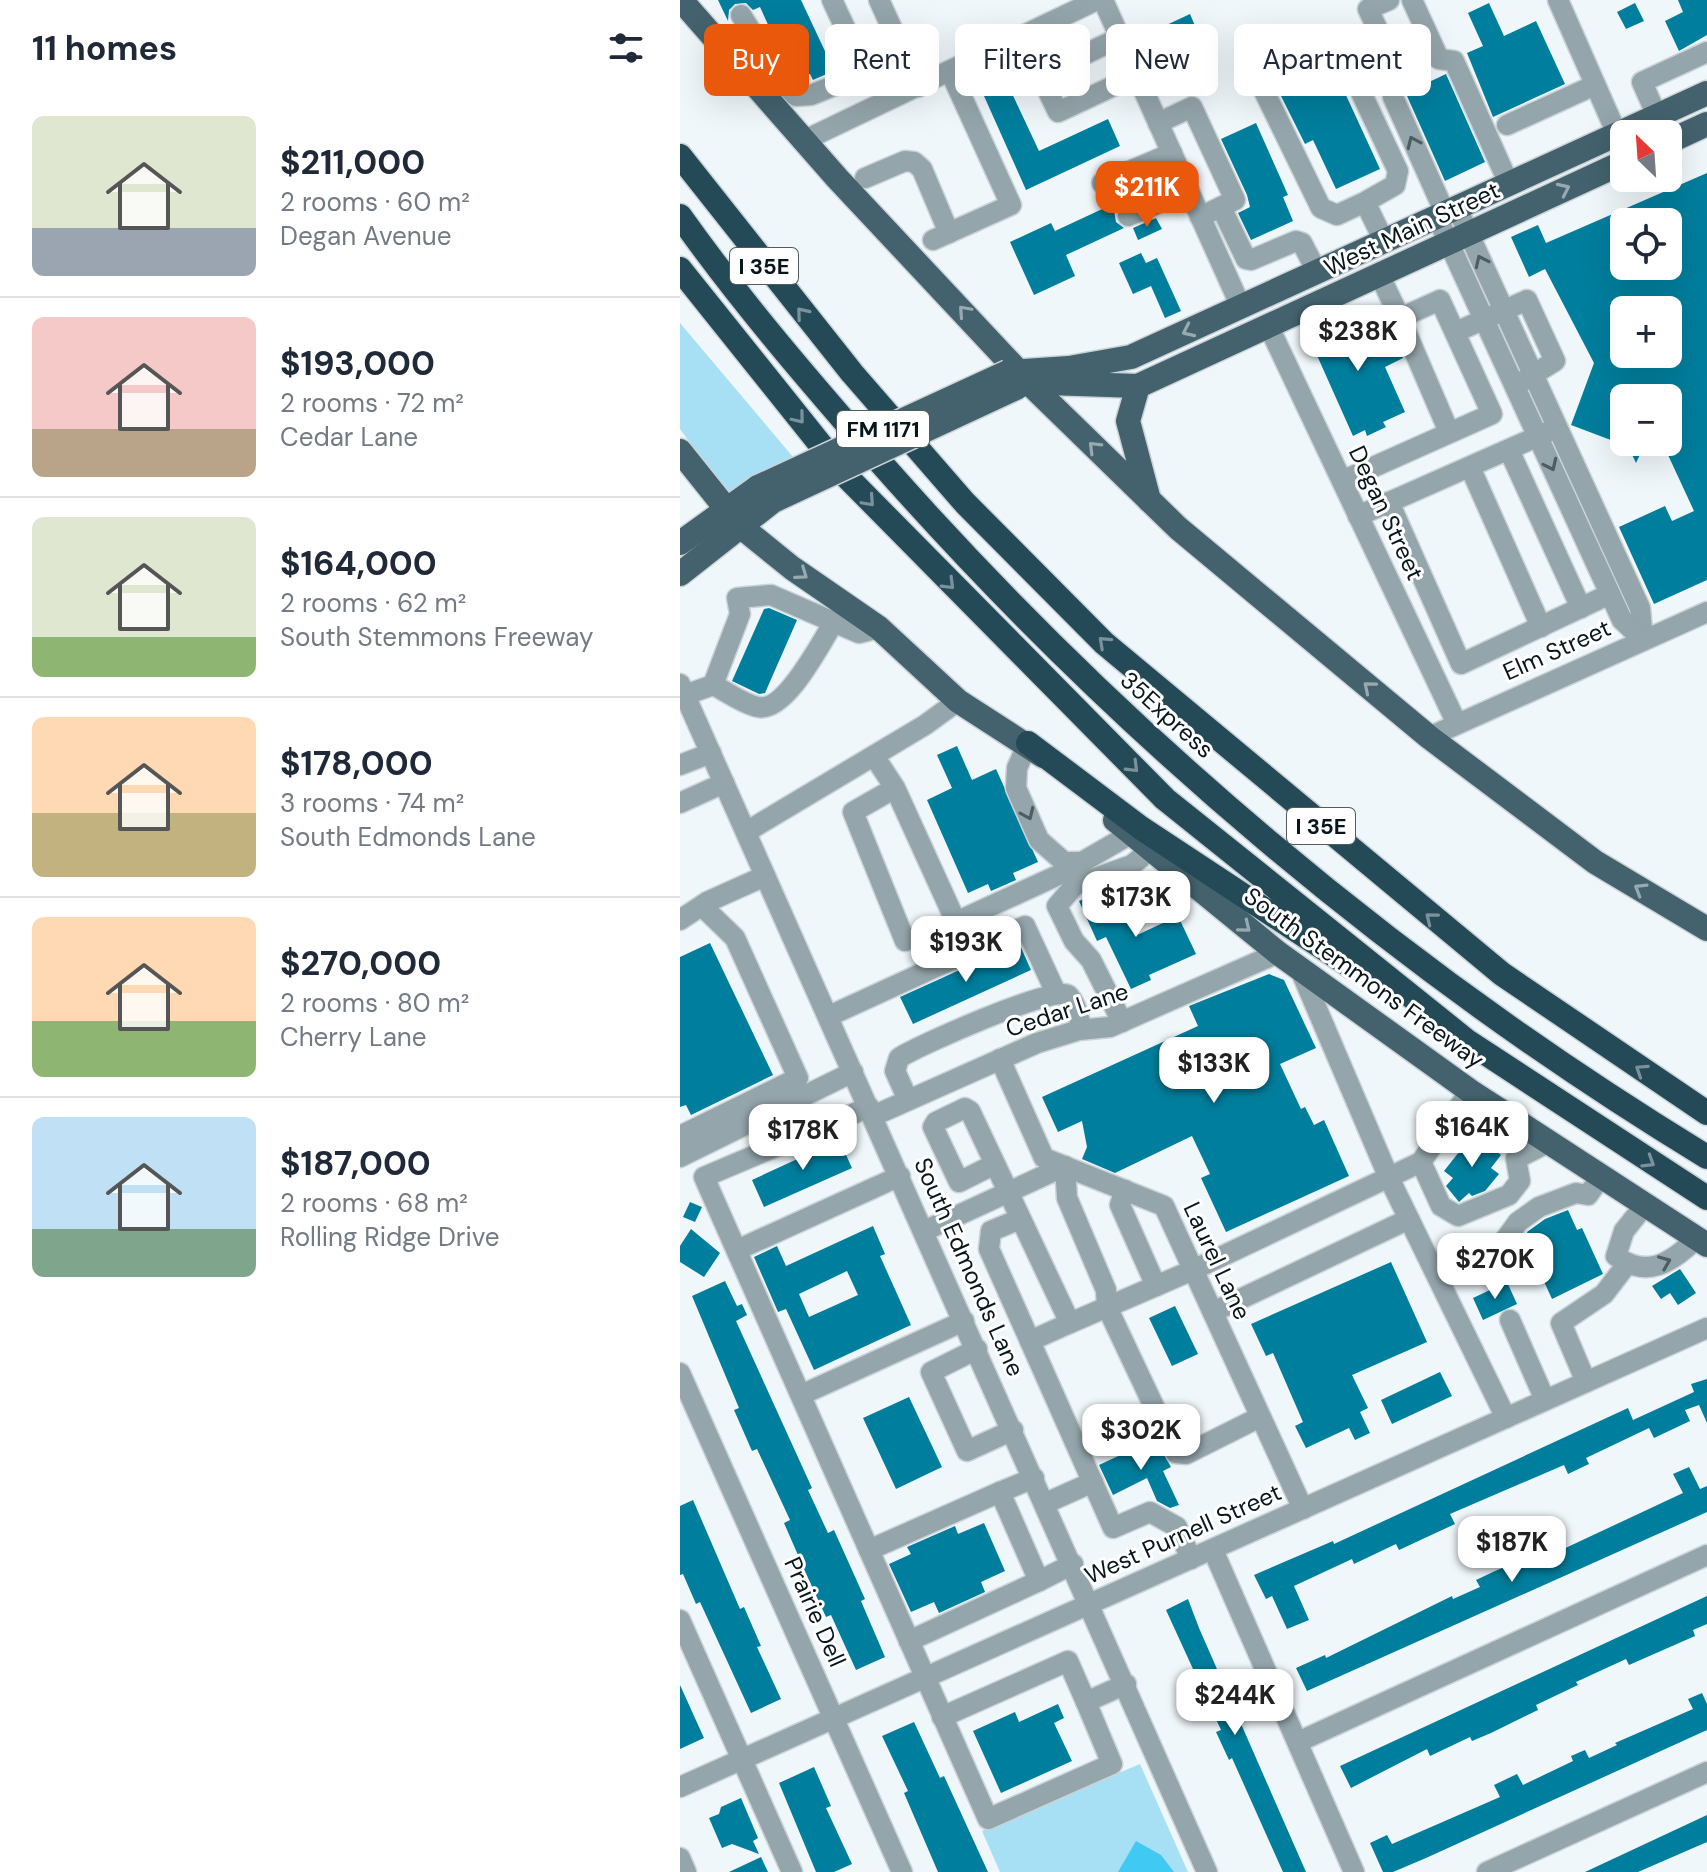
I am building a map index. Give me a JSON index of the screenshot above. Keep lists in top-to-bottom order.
{
  "streets": {
    "highway": ["I 35E", "35Express", "South Stemmons Freeway"],
    "main road": ["West Main Street", "FM 1171"],
    "street": [
      "Degan Street",
      "Elm Street",
      "Cedar Lane",
      "Laurel Lane",
      "South Edmonds Lane",
      "West Purnell Street",
      "Prairie Dell"
    ]
  },
  "crossings": [
    ["West Main Street", "Degan Street"],
    ["Degan Street", "Elm Street"],
    ["South Stemmons Freeway", "Cedar Lane"],
    ["Cedar Lane", "Laurel Lane"],
    ["Cedar Lane", "South Edmonds Lane"],
    ["Laurel Lane", "West Purnell Street"],
    ["South Edmonds Lane", "West Purnell Street"],
    ["West Purnell Street", "Prairie Dell"]
  ],
  "north": "top left",
  "page": {
    "heading": "11 homes",
    "chip": [
      "Buy",
      "Rent",
      "Filters",
      "New",
      "Apartment"
    ],
    "list": [
      {
        "name": "$211,000",
        "note": "2 rooms · 60 m² · Degan Avenue"
      },
      {
        "name": "$193,000",
        "note": "2 rooms · 72 m² · Cedar Lane"
      },
      {
        "name": "$164,000",
        "note": "2 rooms · 62 m² · South Stemmons Freeway"
      },
      {
        "name": "$178,000",
        "note": "3 rooms · 74 m² · South Edmonds Lane"
      },
      {
        "name": "$270,000",
        "note": "2 rooms · 80 m² · Cherry Lane"
      },
      {
        "name": "$187,000",
        "note": "2 rooms · 68 m² · Rolling Ridge Drive"
      }
    ],
    "map_buttons": ["+", "−"],
    "price": [
      "$211K",
      "$238K",
      "$173K",
      "$193K",
      "$133K",
      "$164K",
      "$178K",
      "$270K",
      "$302K",
      "$187K",
      "$244K"
    ]
  }
}
